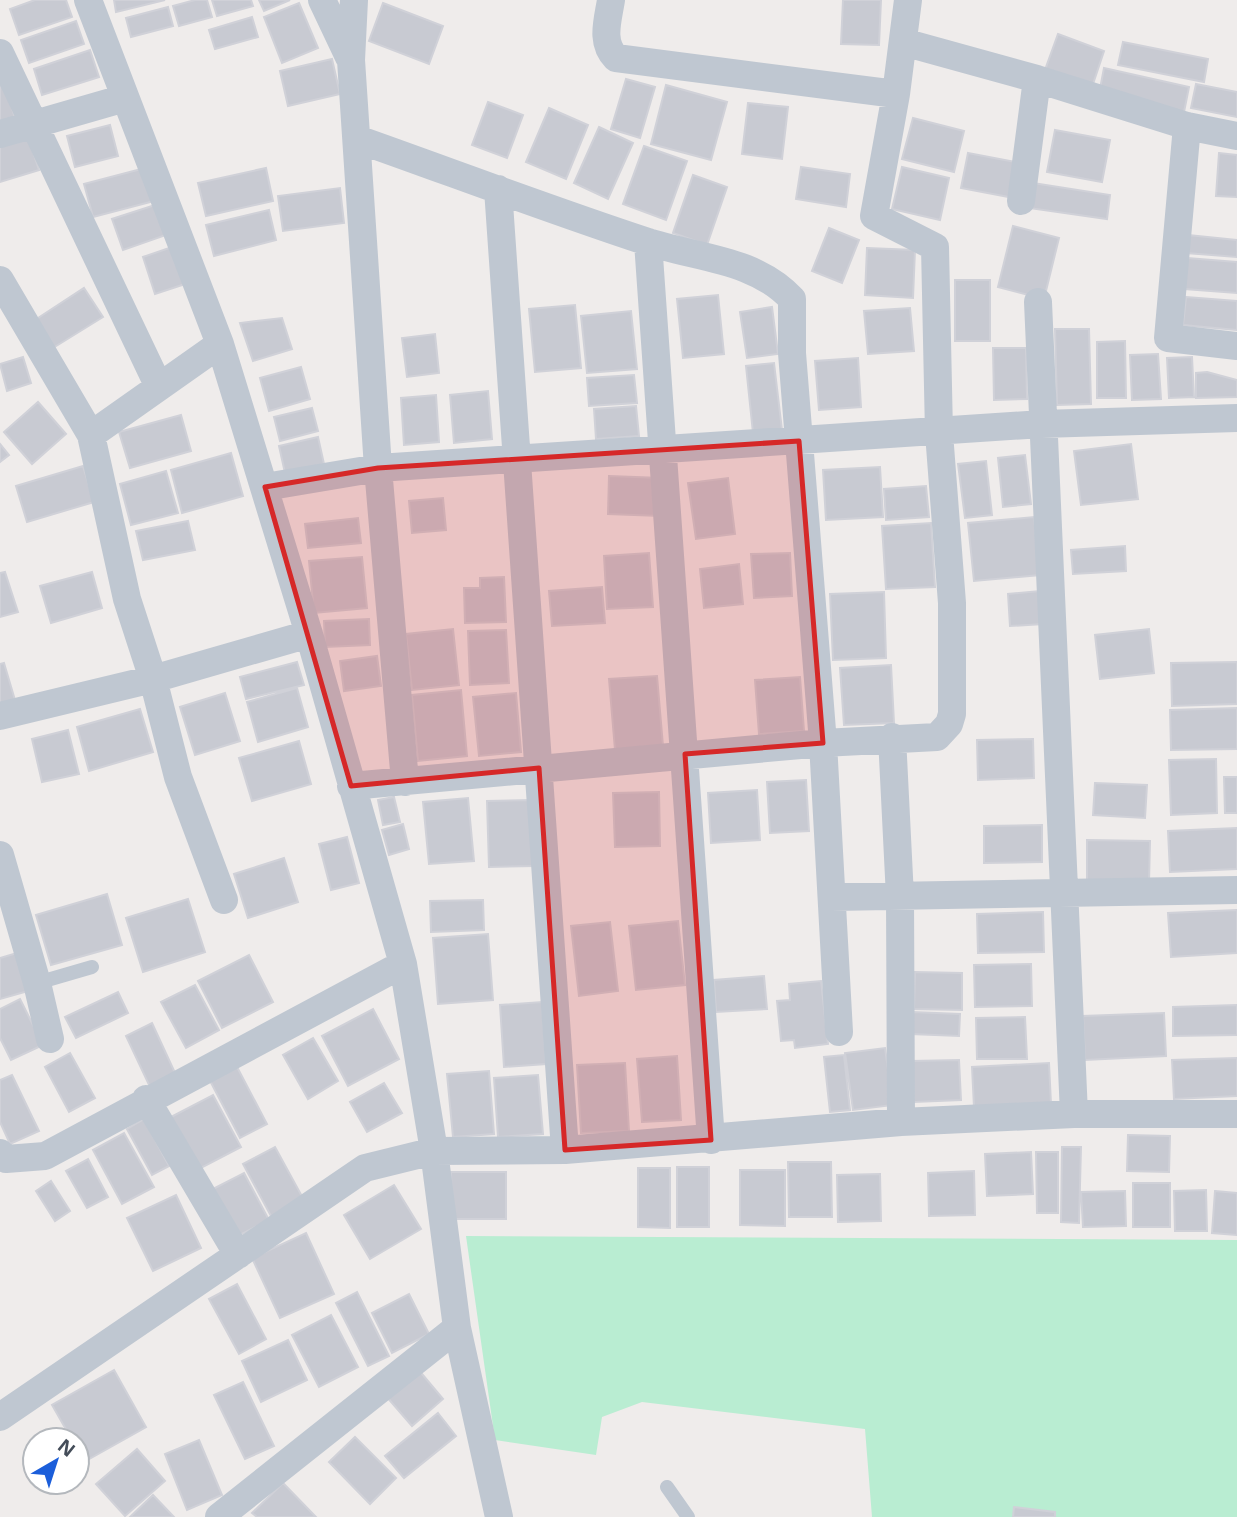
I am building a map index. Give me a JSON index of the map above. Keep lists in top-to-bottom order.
{
  "north": "top right"
}
